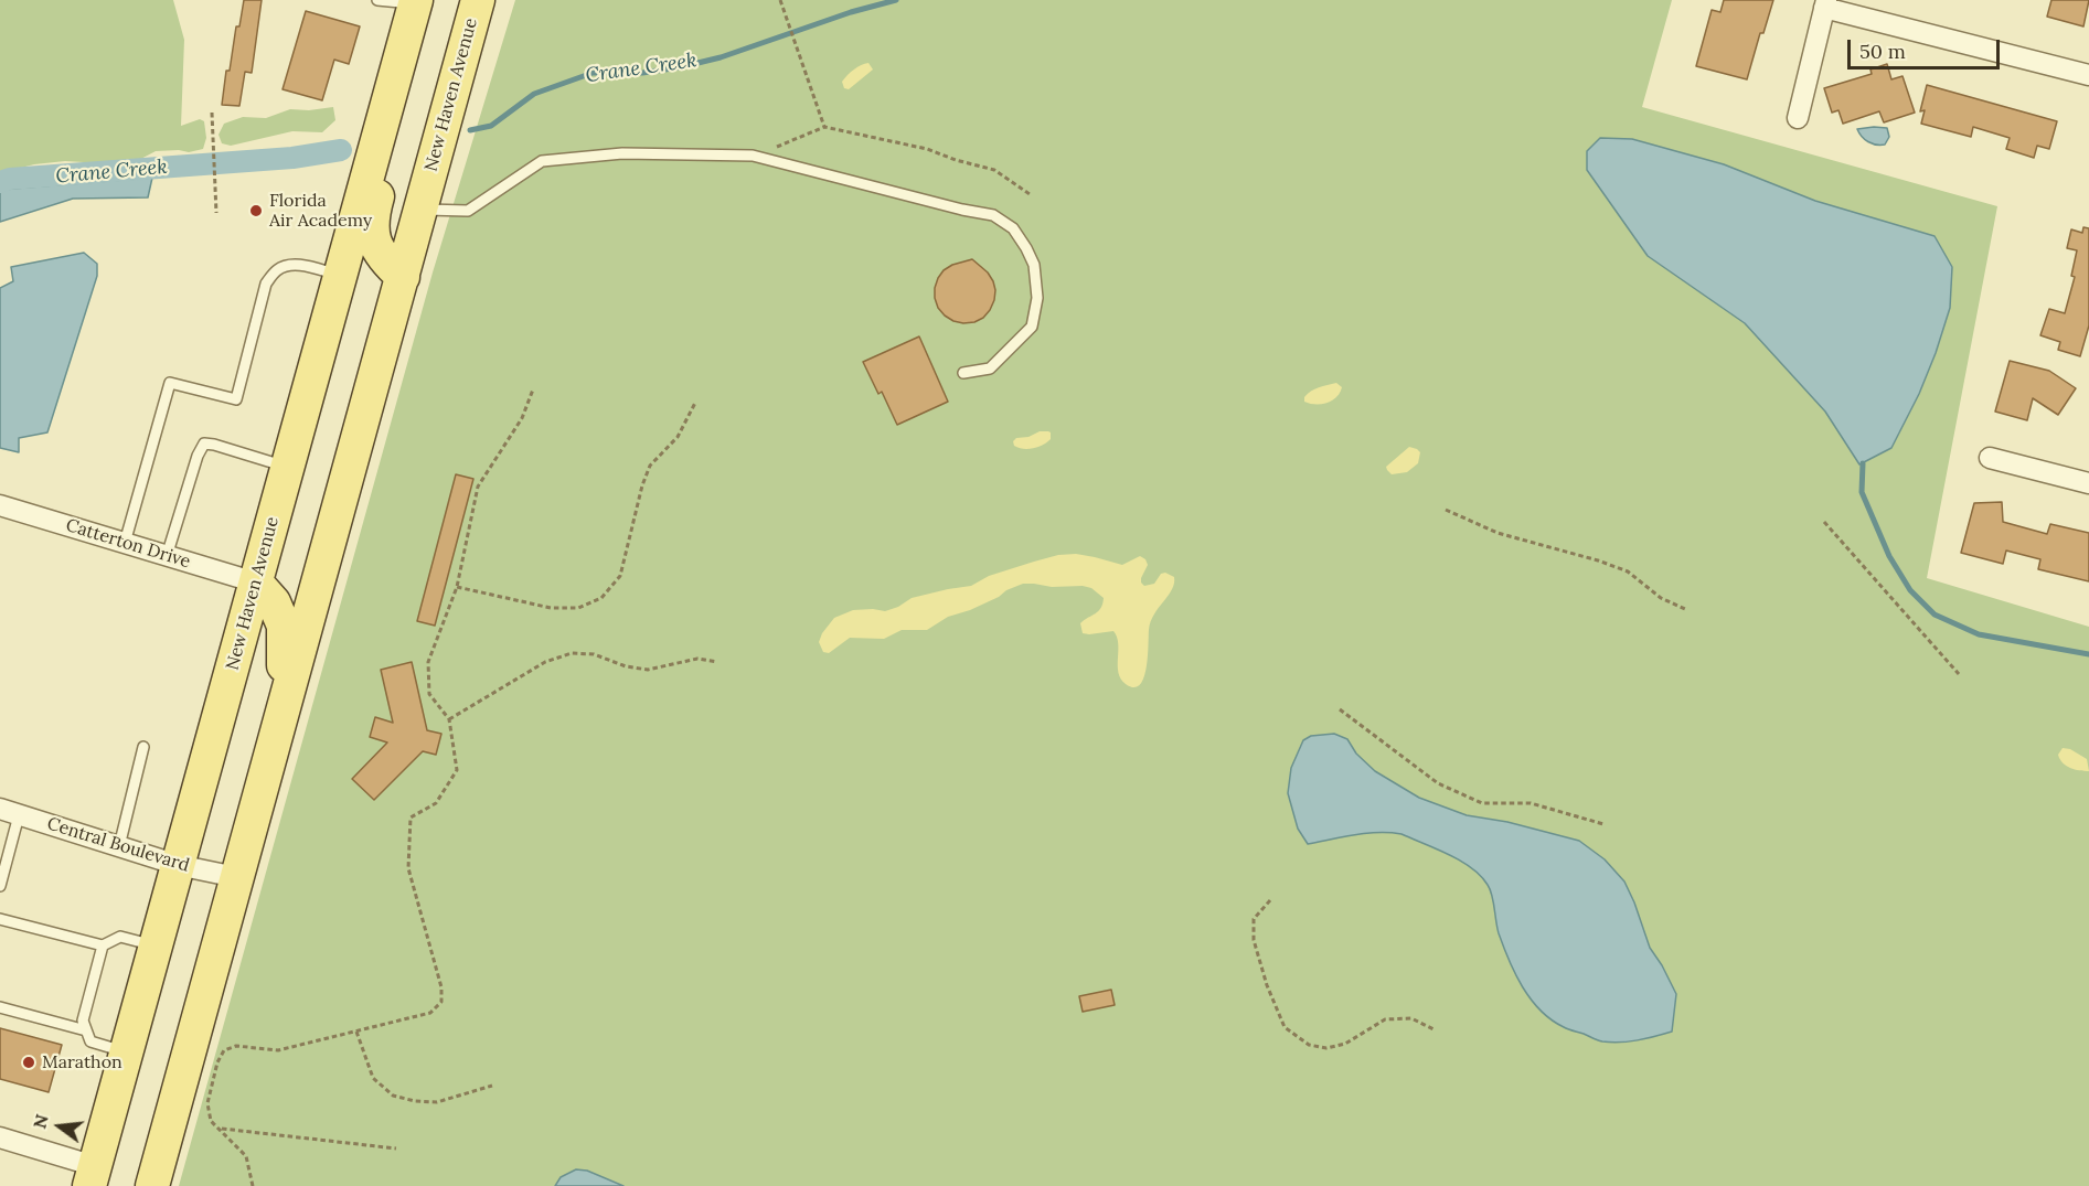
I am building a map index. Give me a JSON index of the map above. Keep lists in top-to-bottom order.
{
  "streets": {
    "main road": ["New Haven Avenue"],
    "street": ["Catterton Drive", "Central Boulevard"]
  },
  "crossings": [
    ["New Haven Avenue", "Catterton Drive"],
    ["New Haven Avenue", "Central Boulevard"]
  ],
  "water": ["Crane Creek"],
  "places": ["Florida Air Academy", "Marathon"],
  "scale_bar": "50 m",
  "north": "left"
}
